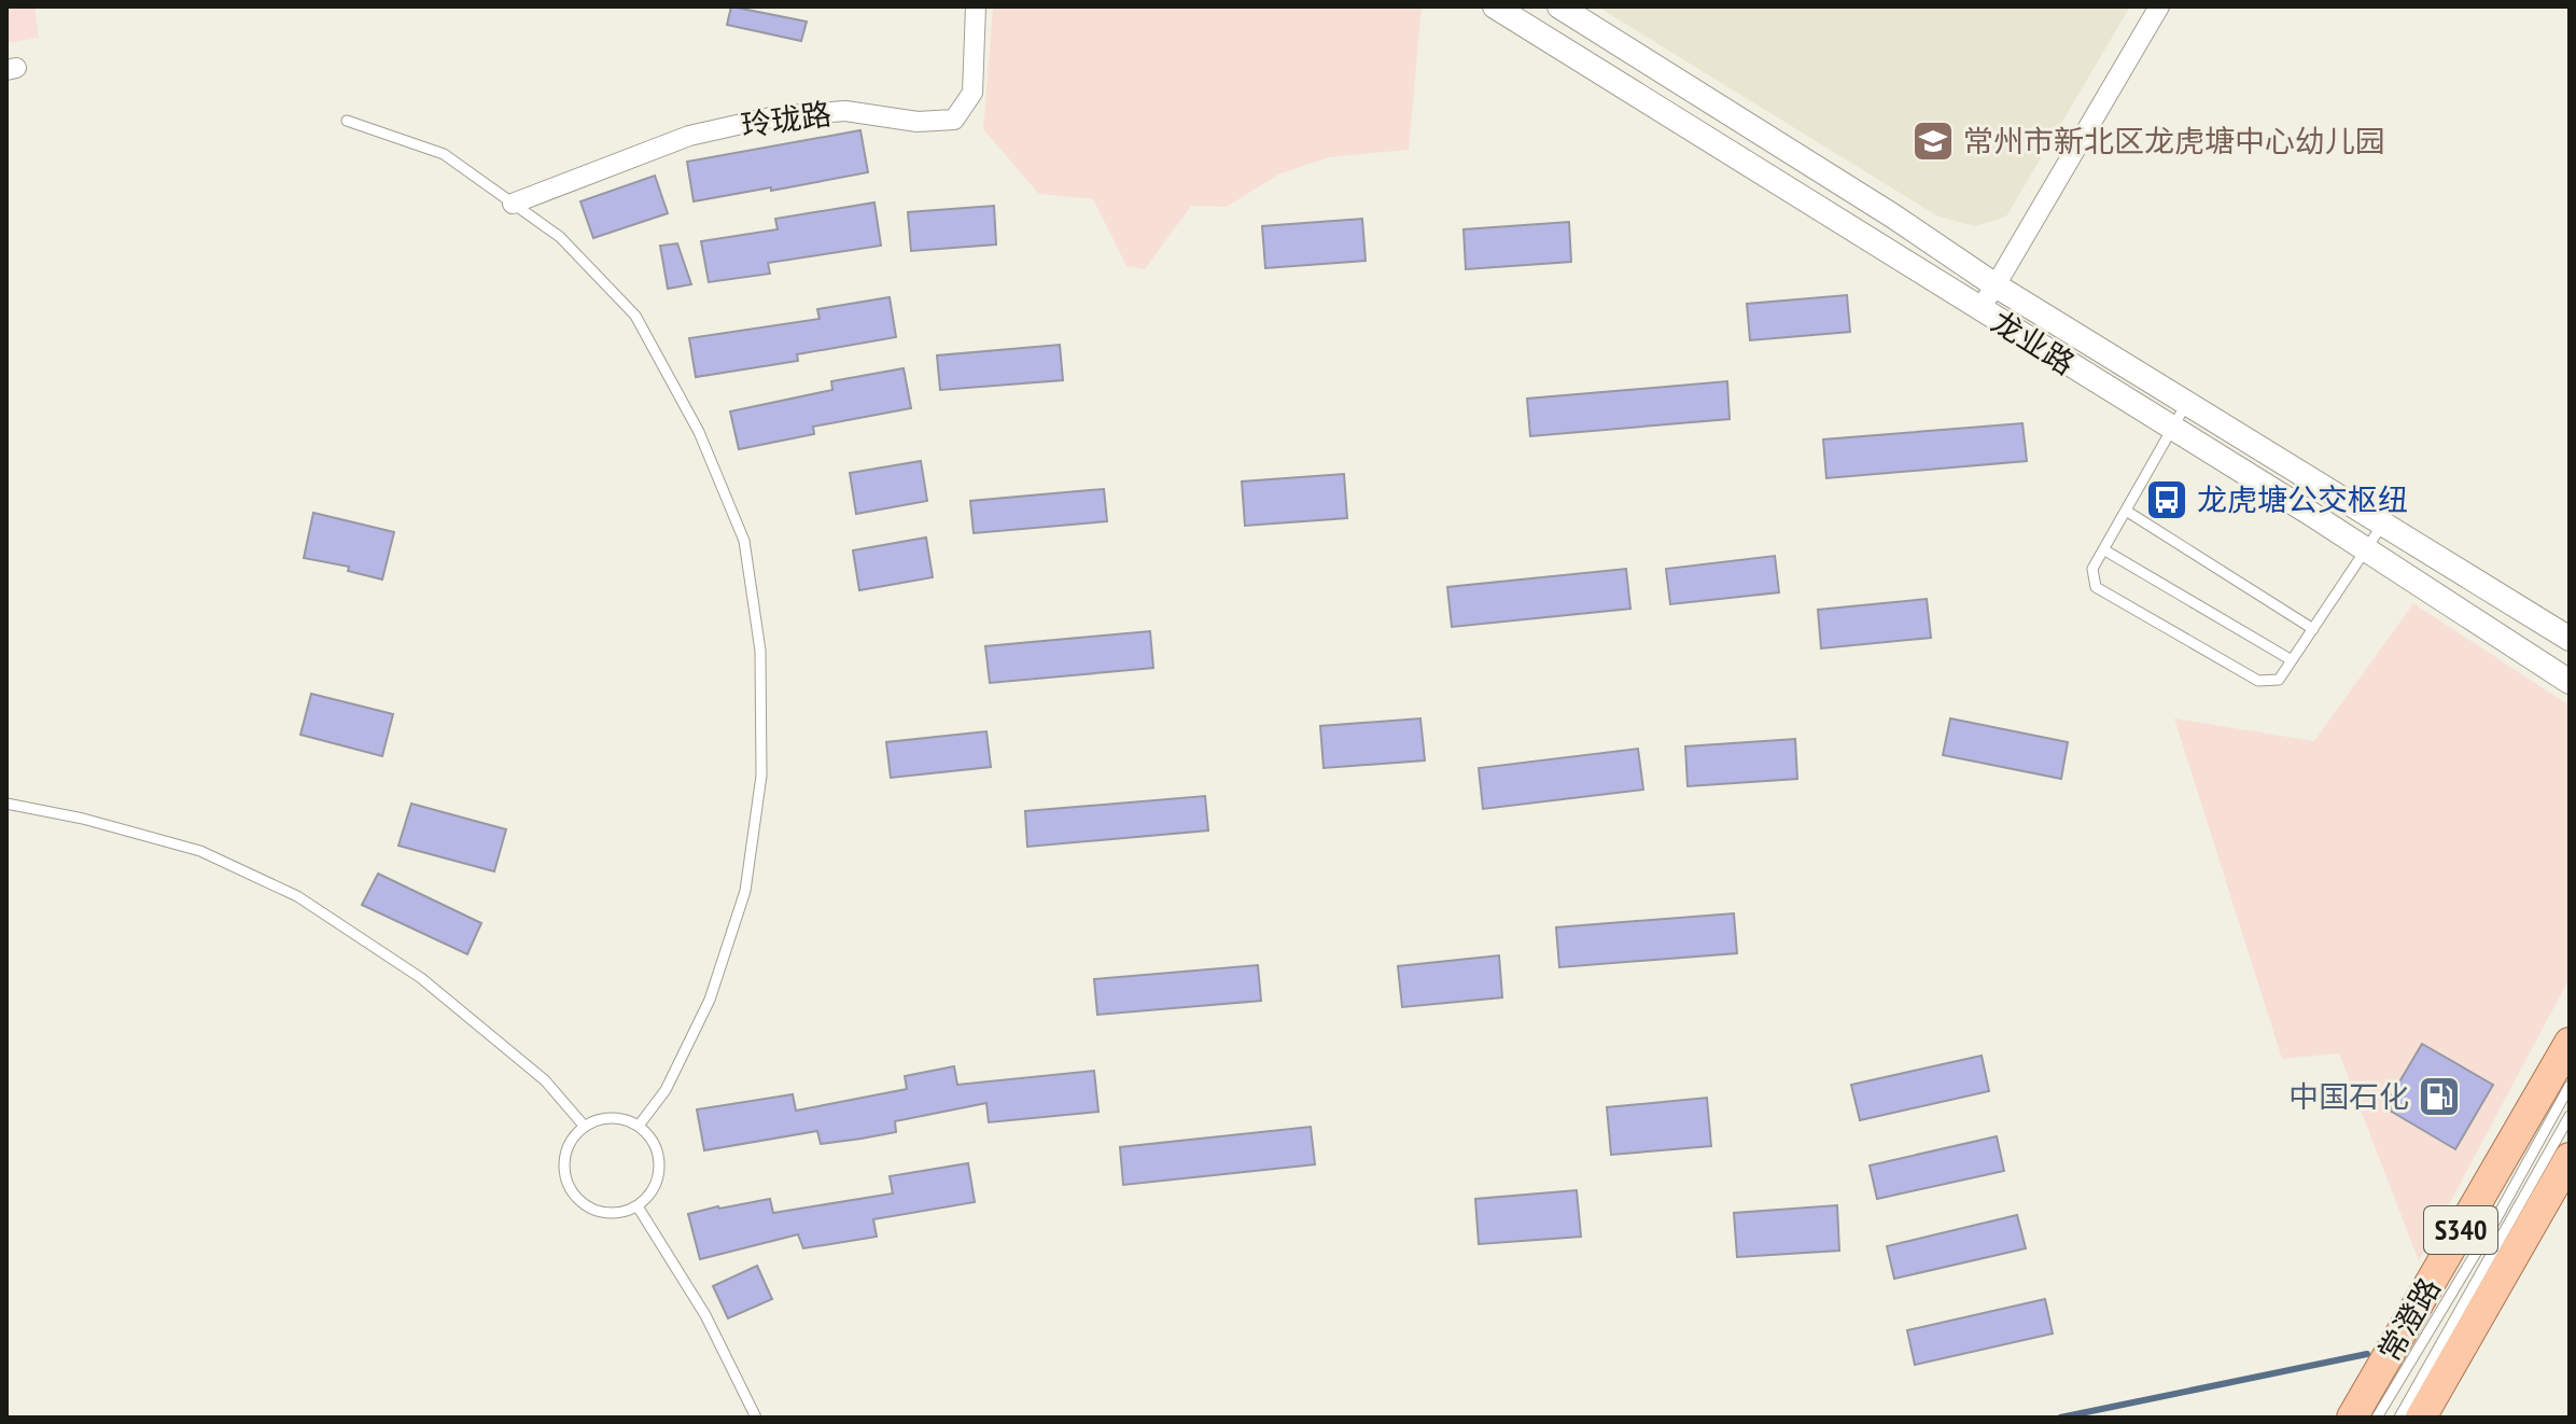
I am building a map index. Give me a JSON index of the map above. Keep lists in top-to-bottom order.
{
  "streets": {
    "main road": ["S340", "常澄路"],
    "street": ["玲珑路", "龙业路"]
  },
  "places": {
    "school or university": ["常州市新北区龙虎塘中心幼儿园"],
    "bus stop": ["龙虎塘公交枢纽"],
    "fuel station": ["中国石化"]
  }
}
